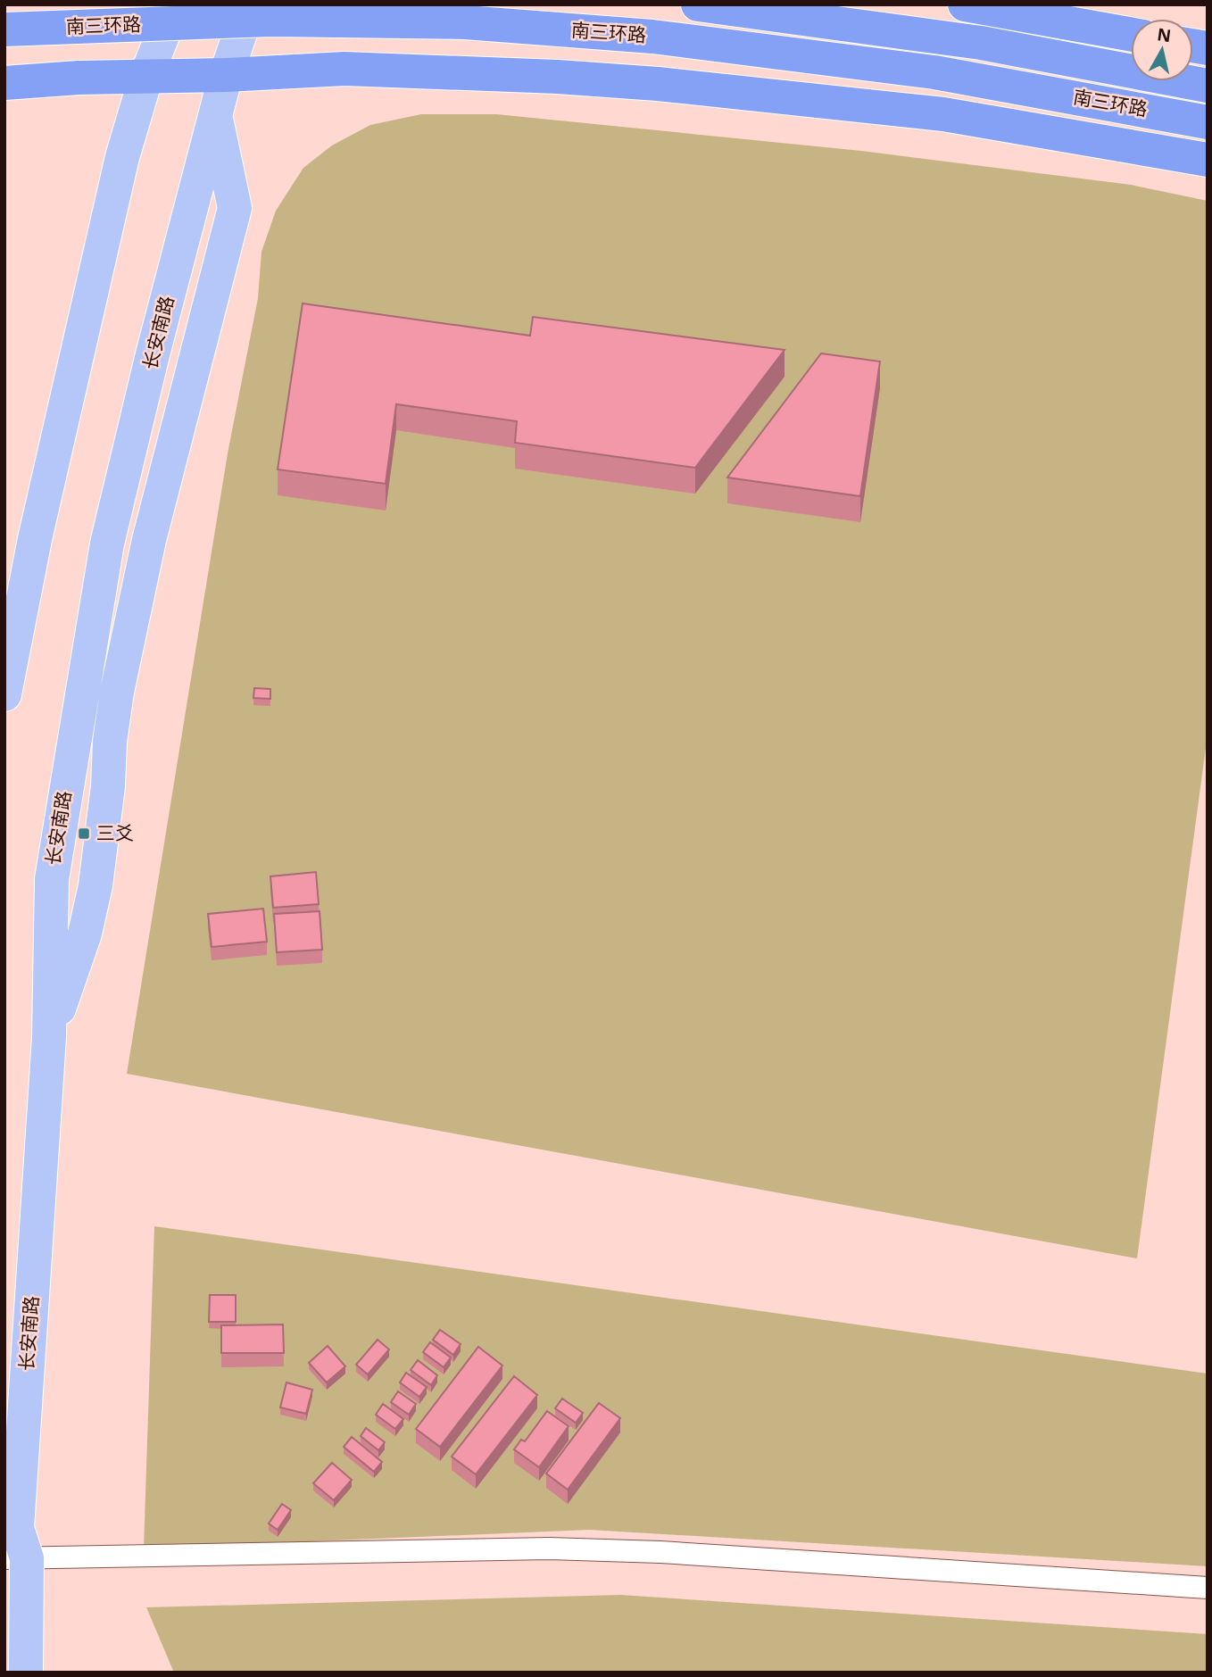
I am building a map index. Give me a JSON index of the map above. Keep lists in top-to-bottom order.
{
  "streets": {
    "highway": ["南三环路"],
    "main road": ["长安南路"]
  },
  "places": {
    "transit": ["三爻"]
  },
  "north": "top"
}
